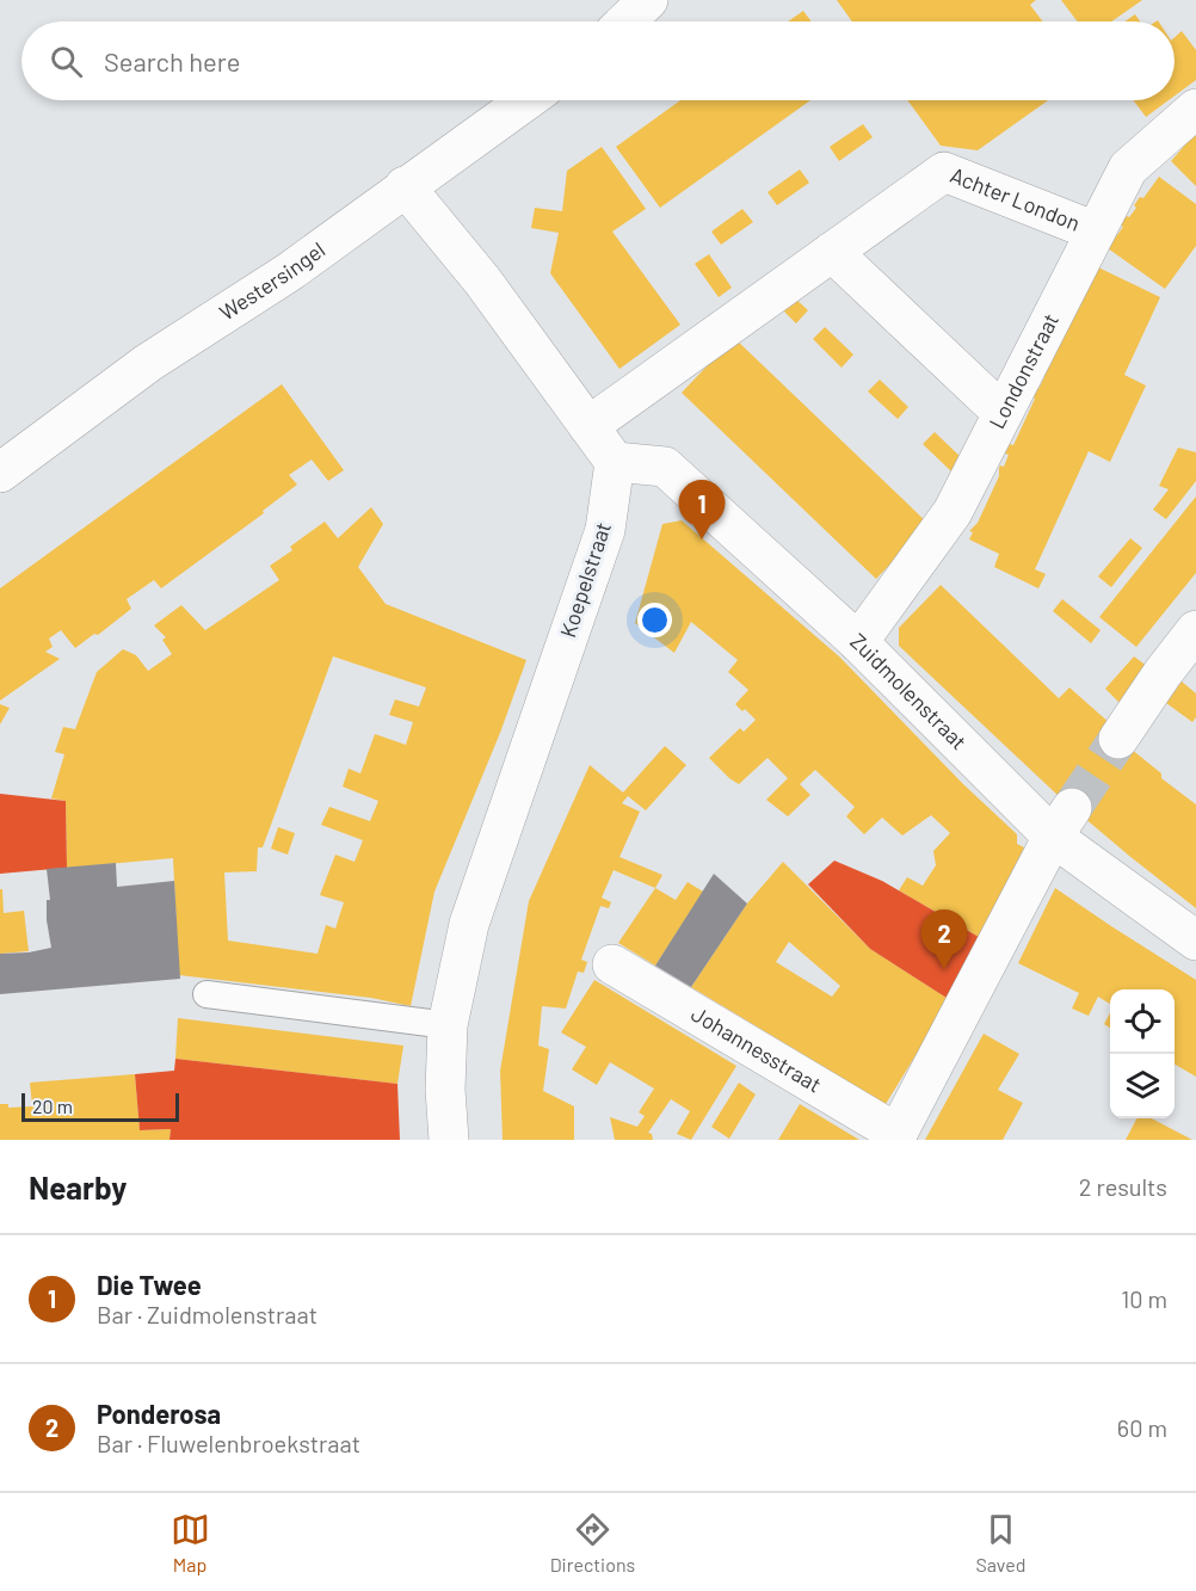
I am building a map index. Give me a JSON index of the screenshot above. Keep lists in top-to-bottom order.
{
  "streets": {
    "street": [
      "Achter London",
      "Westersingel",
      "Londonstraat",
      "Koepelstraat",
      "Zuidmolenstraat",
      "Johannesstraat"
    ]
  },
  "crossings": [
    ["Achter London", "Londonstraat"],
    ["Londonstraat", "Zuidmolenstraat"],
    ["Koepelstraat", "Zuidmolenstraat"]
  ],
  "scale_bar": "20 m",
  "page": {
    "search": "Search here",
    "pins": ["1", "2"],
    "scale": "20 m",
    "heading": ["Nearby", "2 results"],
    "list": [
      {
        "mark": "1",
        "name": "Die Twee",
        "note": "Bar · Zuidmolenstraat",
        "value": "10 m"
      },
      {
        "mark": "2",
        "name": "Ponderosa",
        "note": "Bar · Fluwelenbroekstraat",
        "value": "60 m"
      }
    ],
    "nav": ["Map", "Directions", "Saved"]
  }
}
